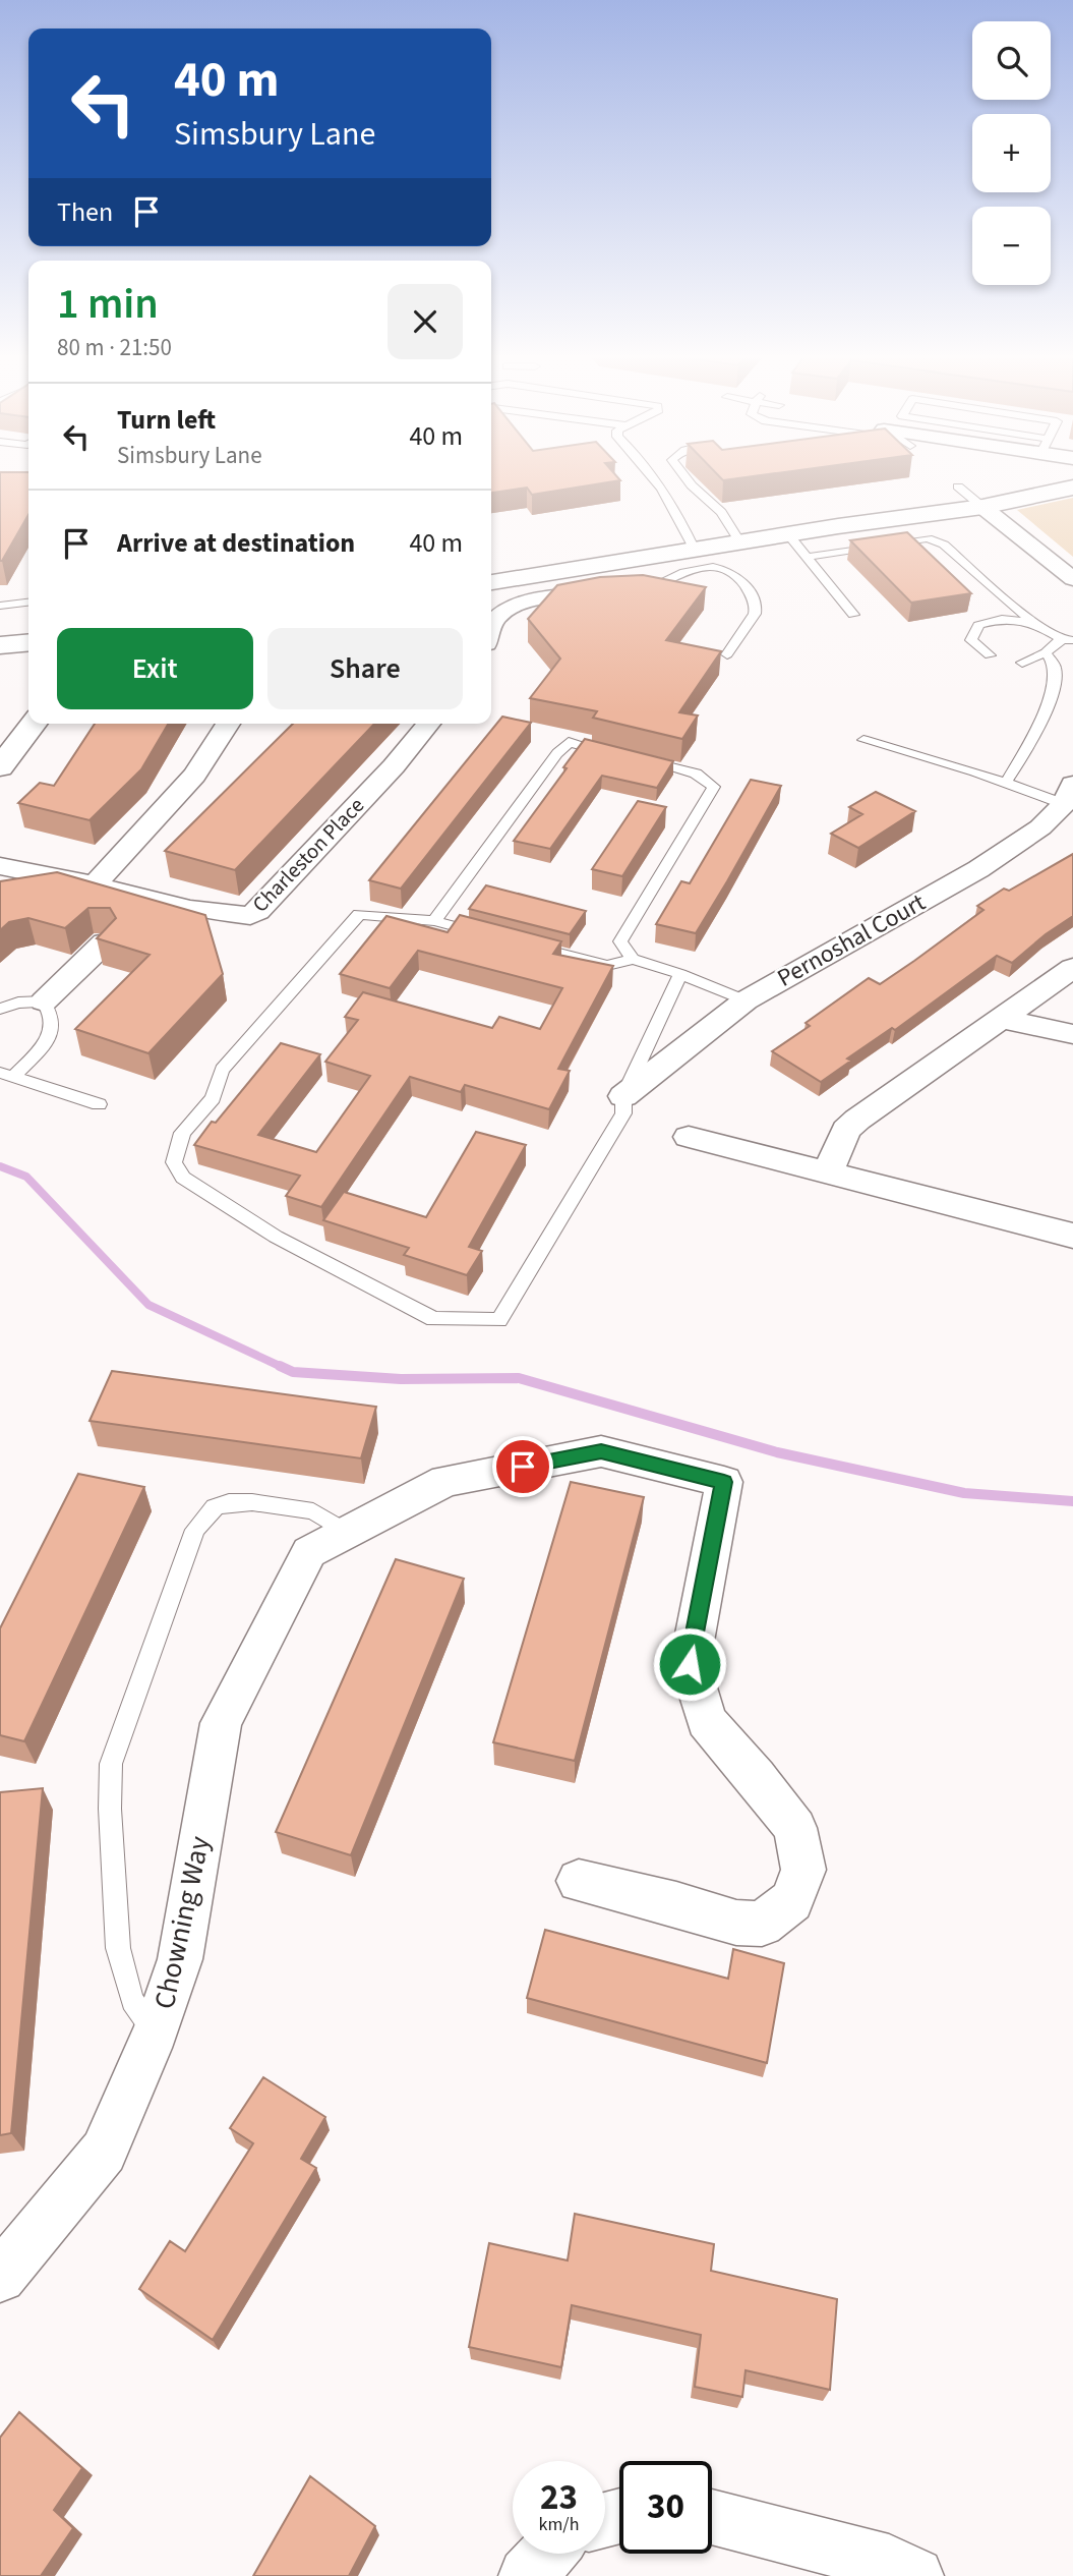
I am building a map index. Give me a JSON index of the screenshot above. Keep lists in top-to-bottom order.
{
  "streets": {
    "street": ["Charleston Place", "Pernoshal Court", "Chowning Way"]
  },
  "page": {
    "map_buttons": ["+", "−"],
    "turn": ["40 m", "Simsbury Lane"],
    "then": "Then",
    "heading": ["1 min", "80 m · 21:50"],
    "list": [
      {
        "name": "Turn left",
        "note": "Simsbury Lane",
        "value": "40 m"
      },
      {
        "name": "Arrive at destination",
        "value": "40 m"
      }
    ],
    "buttons": ["Exit", "Share"],
    "speed": "23 km/h",
    "limit": "30"
  }
}
